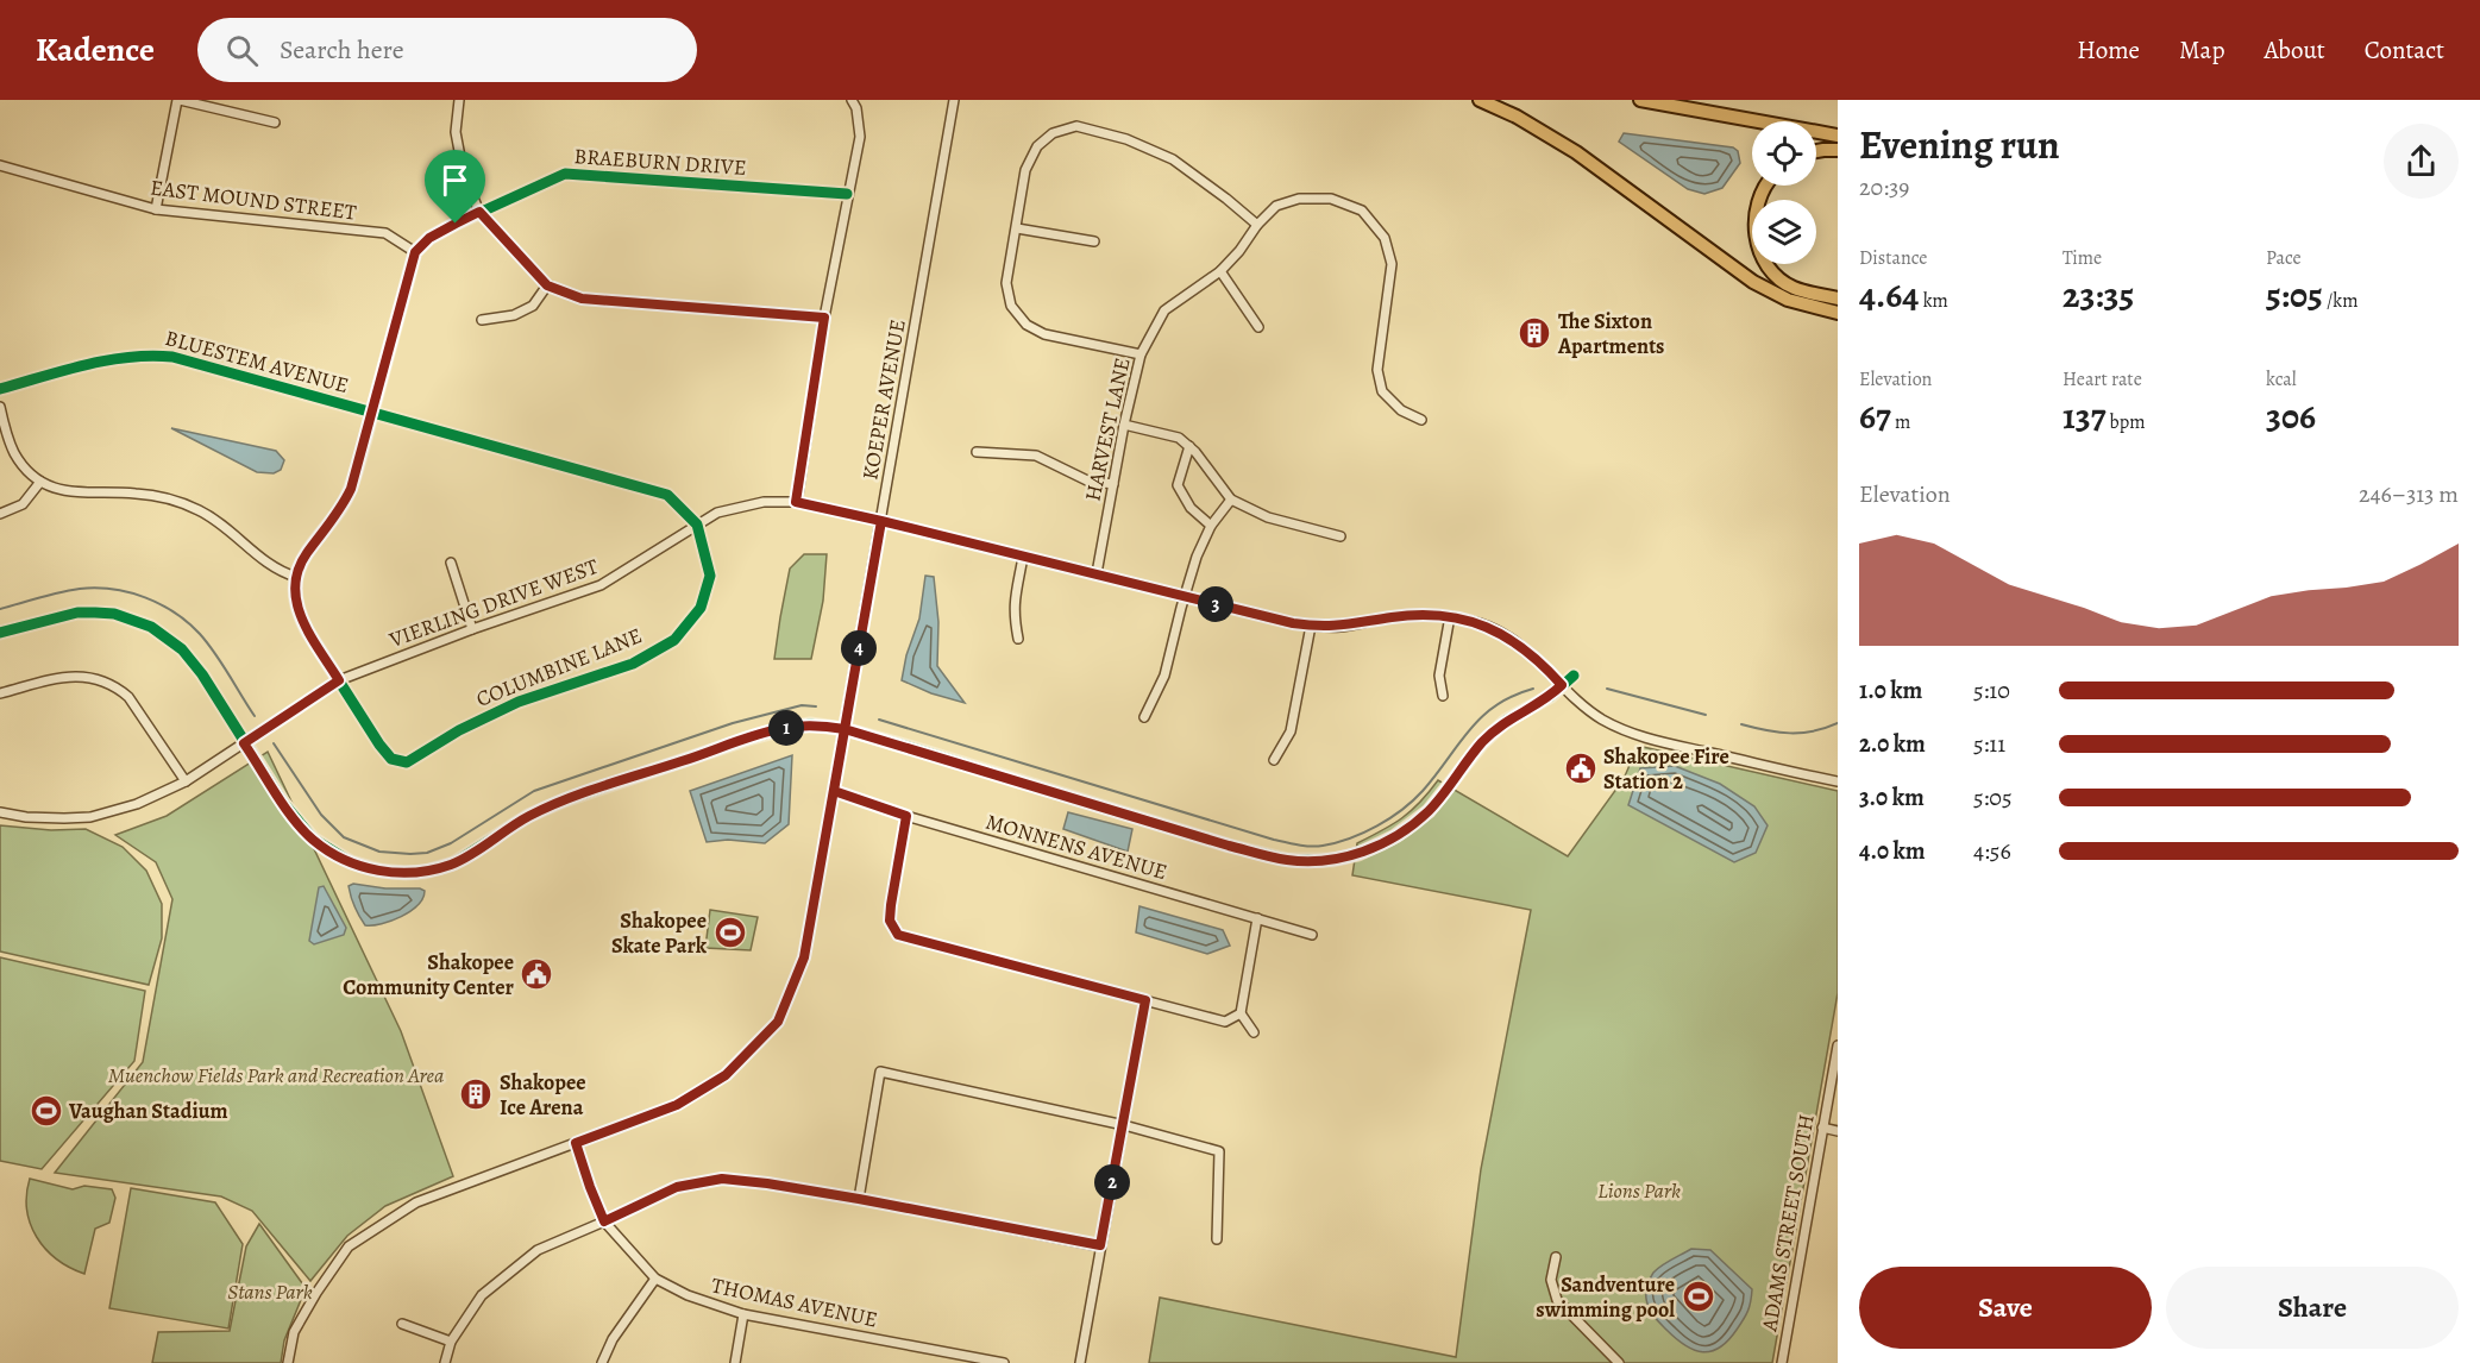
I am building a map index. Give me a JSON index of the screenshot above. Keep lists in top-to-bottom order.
{
  "streets": {
    "street": [
      "BRAEBURN DRIVE",
      "EAST MOUND STREET",
      "BLUESTEM AVENUE",
      "KOEPER AVENUE",
      "HARVEST LANE",
      "VIERLING DRIVE WEST",
      "COLUMBINE LANE",
      "MONNENS AVENUE",
      "ADAMS STREET SOUTH",
      "THOMAS AVENUE"
    ]
  },
  "crossings": [
    ["BRAEBURN DRIVE", "EAST MOUND STREET"],
    ["BLUESTEM AVENUE", "VIERLING DRIVE WEST"],
    ["BLUESTEM AVENUE", "COLUMBINE LANE"],
    ["KOEPER AVENUE", "VIERLING DRIVE WEST"],
    ["KOEPER AVENUE", "MONNENS AVENUE"],
    ["KOEPER AVENUE", "THOMAS AVENUE"],
    ["HARVEST LANE", "VIERLING DRIVE WEST"],
    ["VIERLING DRIVE WEST", "COLUMBINE LANE"]
  ],
  "parks": ["Muenchow Fields Park and Recreation Area", "Lions Park", "Stans Park"],
  "places": {
    "building": ["The Sixton Apartments", "Shakopee Ice Arena"],
    "public building": ["Shakopee Fire Station 2", "Shakopee Community Center"],
    "sports": ["Shakopee Skate Park", "Vaughan Stadium", "Sandventure swimming pool"]
  },
  "page": {
    "header": "Kadence",
    "search": "Search here",
    "nav": [
      "Home",
      "Map",
      "About",
      "Contact"
    ],
    "heading": ["Evening run", "20:39"],
    "stats": [
      ["Distance", "4.64 km"],
      ["Time", "23:35"],
      ["Pace", "5:05 /km"],
      ["Elevation", "67 m"],
      ["Heart rate", "137 bpm"],
      ["kcal", "306"]
    ],
    "chart": ["Elevation", "246–313 m"],
    "pins": [
      "3",
      "4",
      "1",
      "2"
    ],
    "list": [
      {
        "name": "1.0 km",
        "note": "5:10"
      },
      {
        "name": "2.0 km",
        "note": "5:11"
      },
      {
        "name": "3.0 km",
        "note": "5:05"
      },
      {
        "name": "4.0 km",
        "note": "4:56"
      }
    ],
    "buttons": ["Save", "Share"]
  }
}
